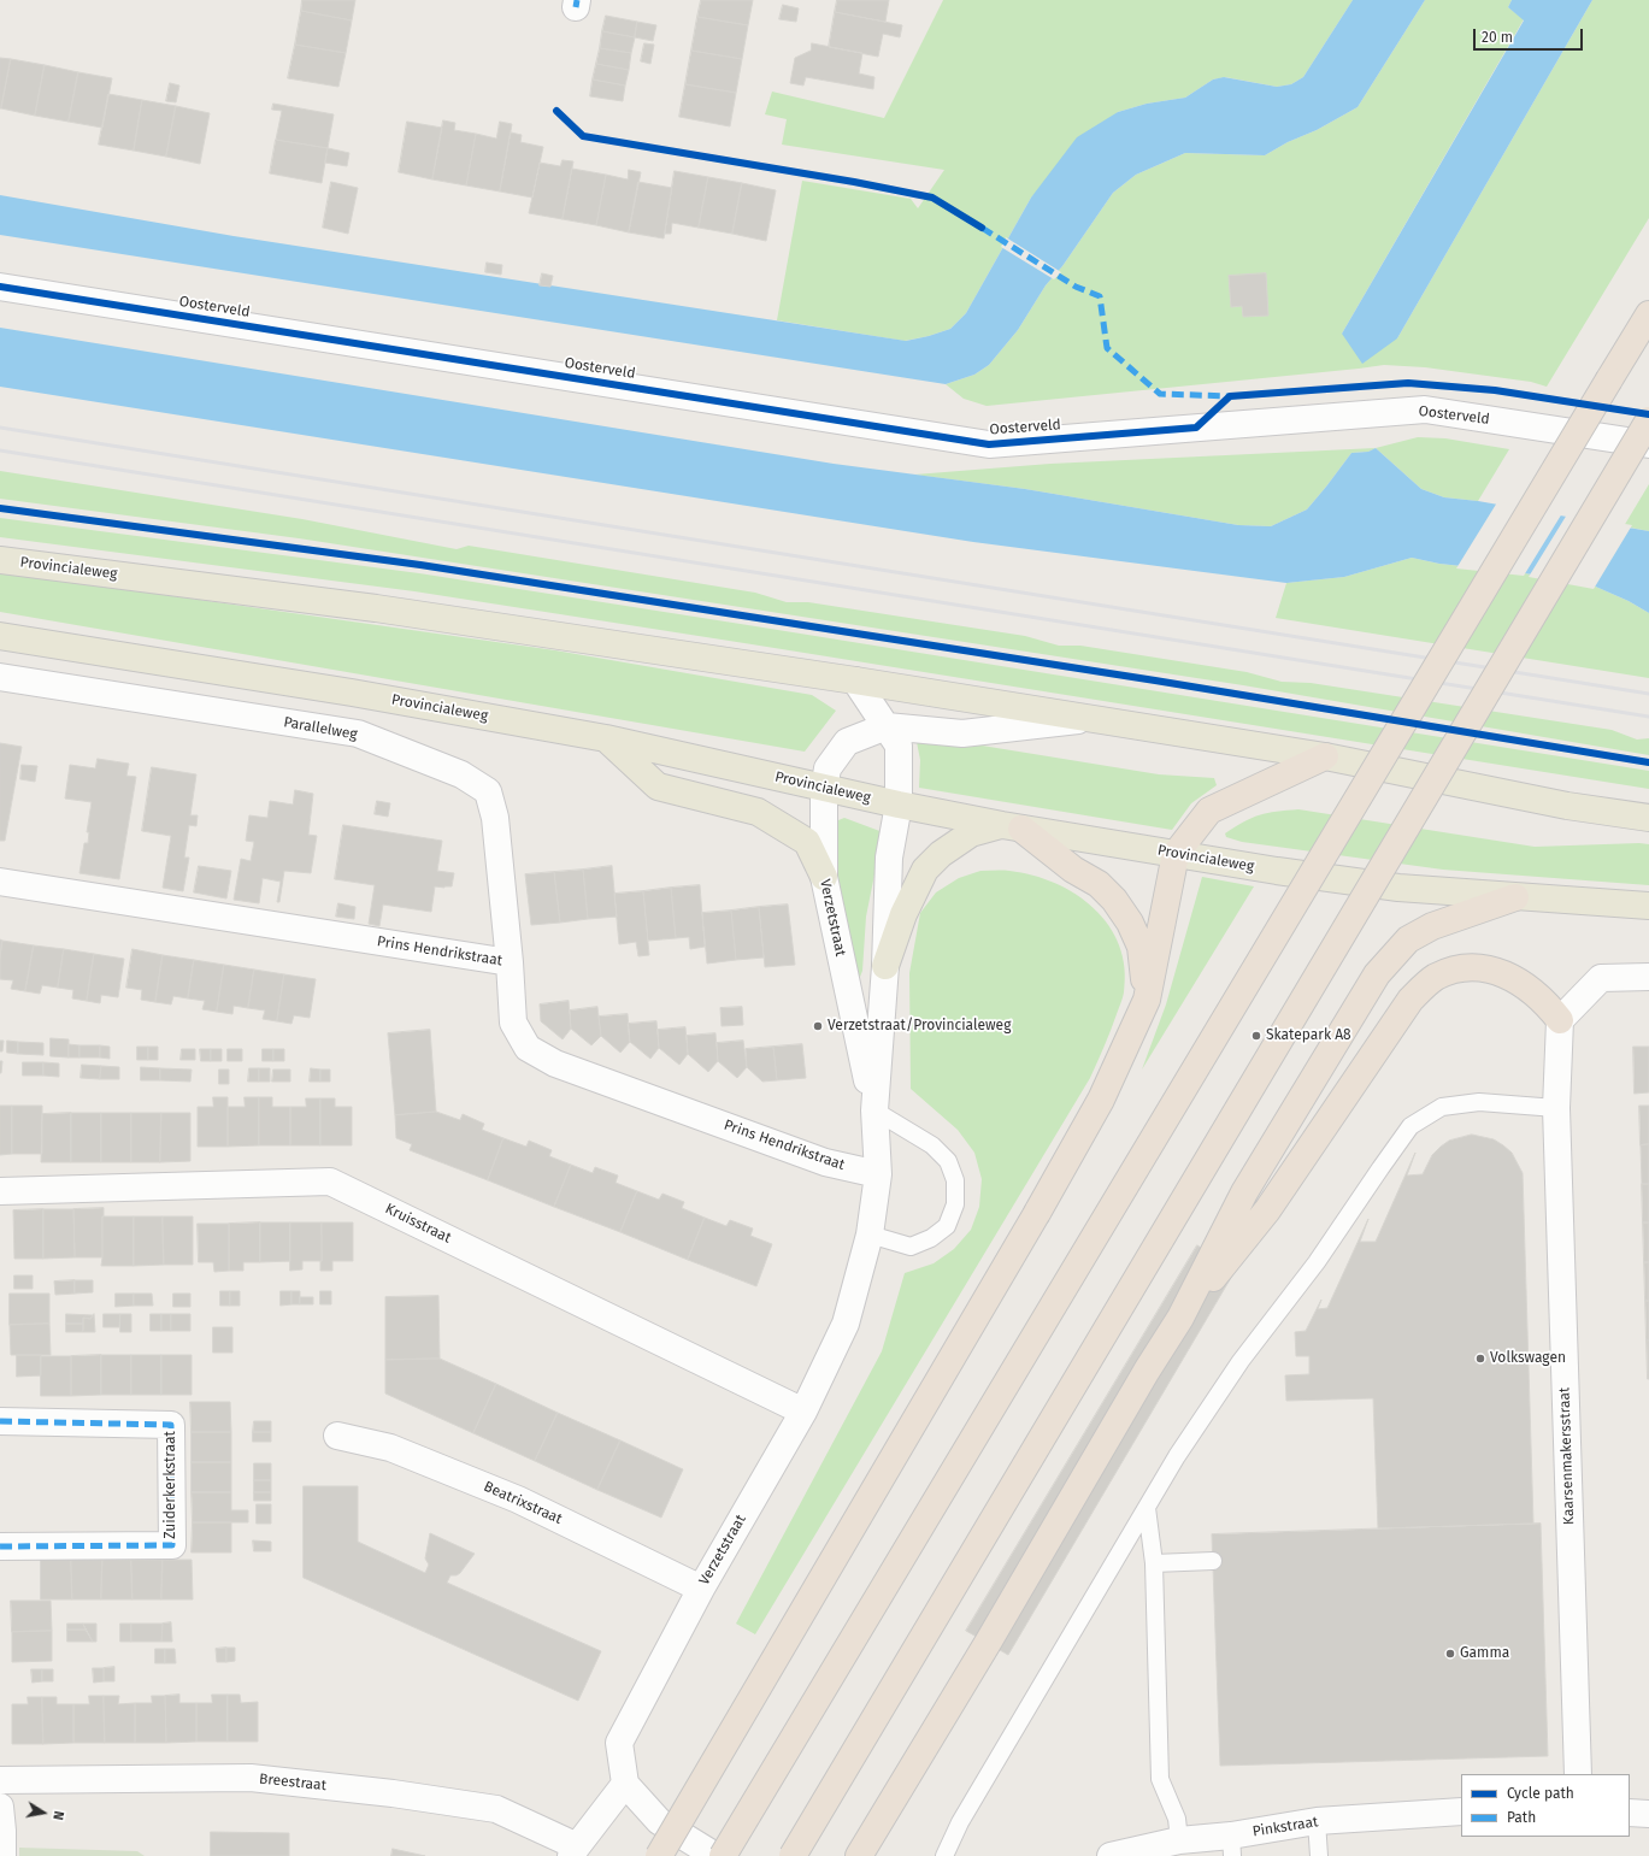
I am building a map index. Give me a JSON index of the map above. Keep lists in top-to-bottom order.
{
  "streets": {
    "main road": ["Provincialeweg"],
    "street": [
      "Oosterveld",
      "Parallelweg",
      "Verzetstraat",
      "Prins Hendrikstraat",
      "Kruisstraat",
      "Kaarsenmakersstraat",
      "Zuiderkerkstraat",
      "Beatrixstraat",
      "Breestraat",
      "Pinkstraat"
    ]
  },
  "crossings": [
    ["Provincialeweg", "Verzetstraat"],
    ["Parallelweg", "Prins Hendrikstraat"],
    ["Verzetstraat", "Prins Hendrikstraat"],
    ["Verzetstraat", "Kruisstraat"],
    ["Verzetstraat", "Beatrixstraat"]
  ],
  "places": [
    "Verzetstraat/Provincialeweg",
    "Skatepark A8",
    "Volkswagen",
    "Gamma"
  ],
  "legend": ["Cycle path", "Path"],
  "scale_bar": "20 m",
  "north": "right"
}
